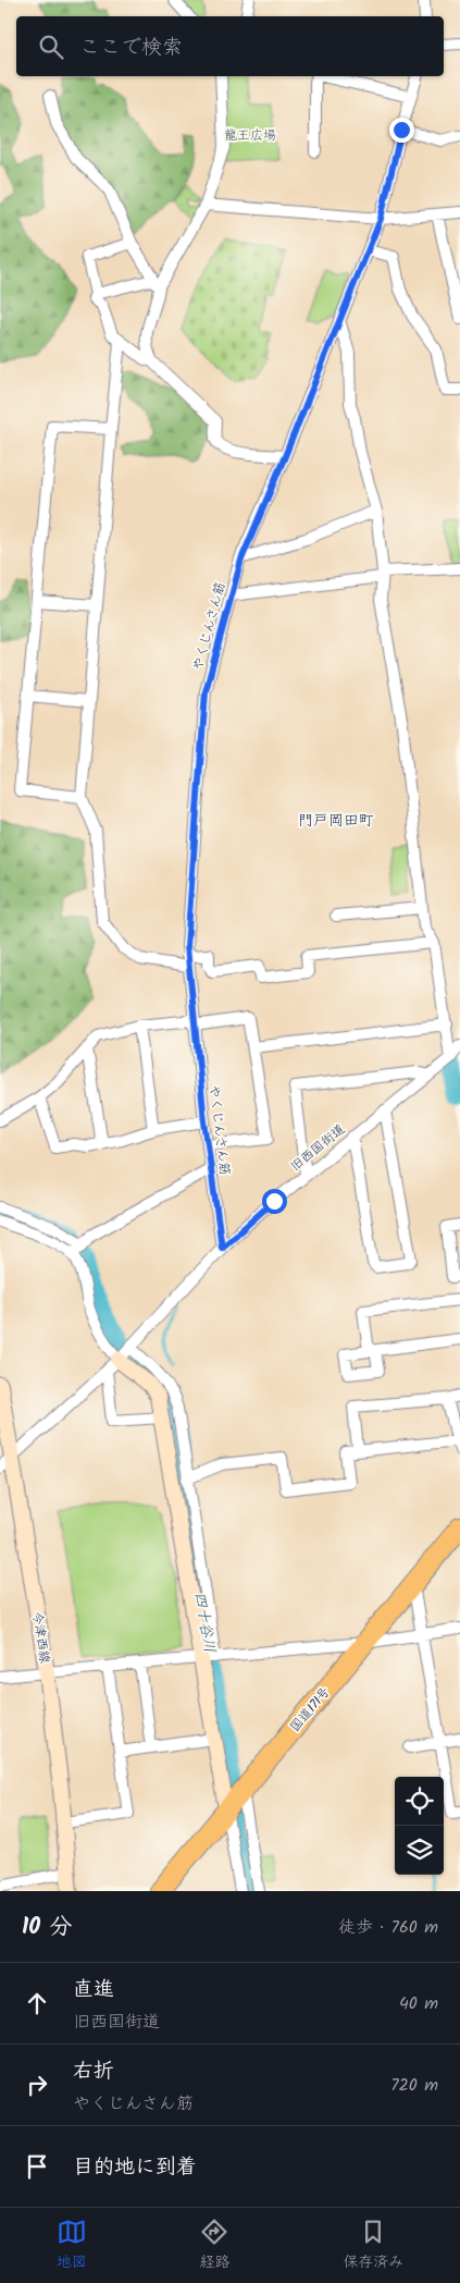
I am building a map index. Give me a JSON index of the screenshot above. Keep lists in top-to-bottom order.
{
  "streets": {
    "highway": ["国道171号"],
    "street": ["やくじんさん筋", "旧西国街道", "今津西線"]
  },
  "crossings": [
    ["やくじんさん筋", "旧西国街道"],
    ["旧西国街道", "今津西線"]
  ],
  "districts": ["門戸岡田町"],
  "water": ["四十谷川"],
  "parks": ["龍王広場"],
  "page": {
    "search": "ここで検索",
    "heading": ["10 分", "徒歩 · 760 m"],
    "list": [
      ["直進", "旧西国街道", "40 m"],
      ["右折", "やくじんさん筋", "720 m"],
      "目的地に到着"
    ],
    "nav": ["地図", "経路", "保存済み"]
  }
}
